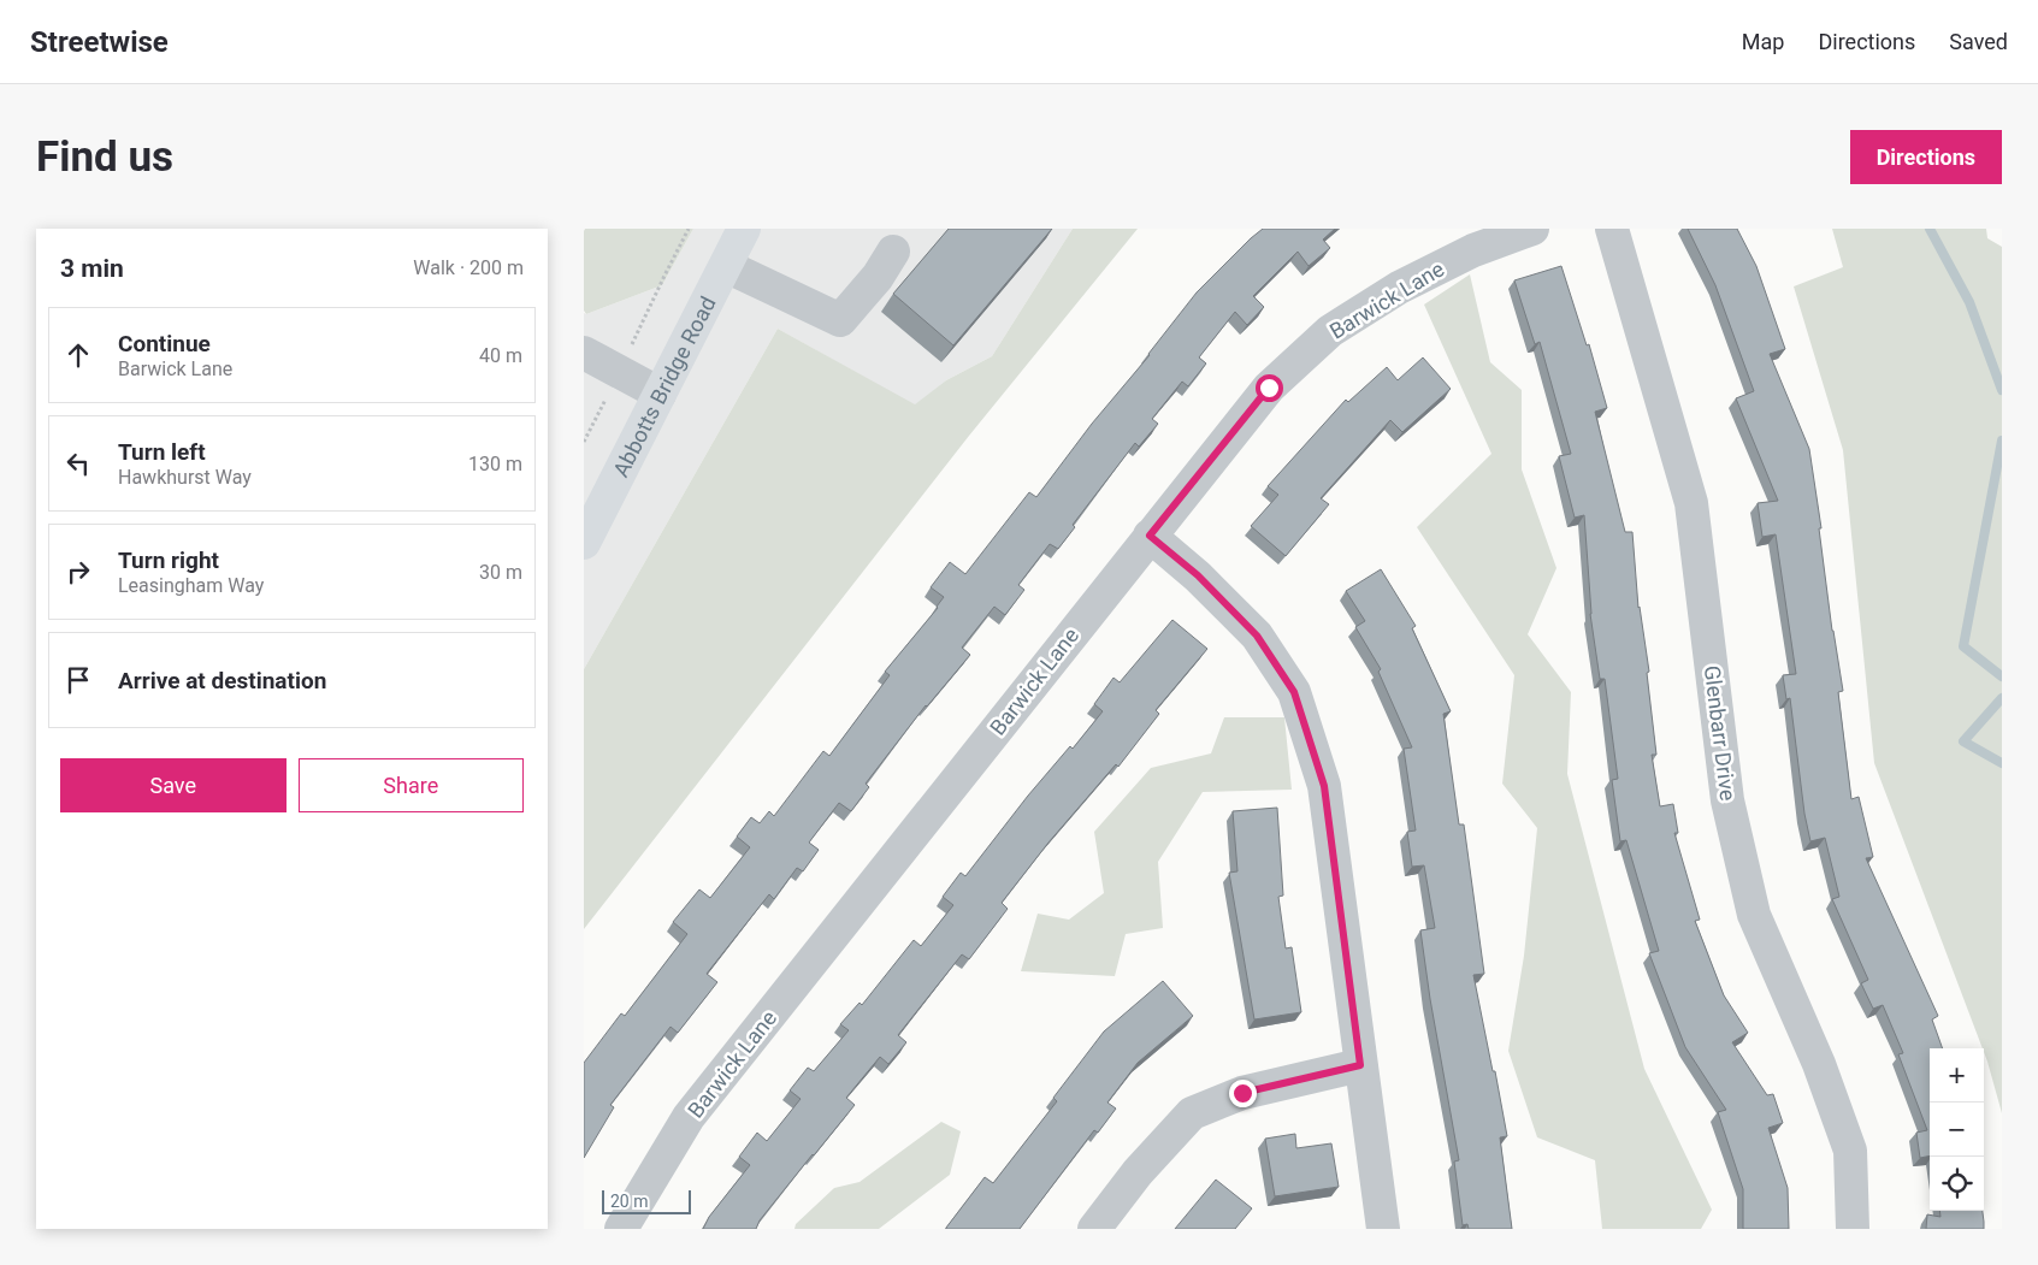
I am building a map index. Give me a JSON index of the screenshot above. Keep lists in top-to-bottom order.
{
  "streets": {
    "main road": ["Abbotts Bridge Road"],
    "street": ["Barwick Lane", "Glenbarr Drive"]
  },
  "scale_bar": "20 m",
  "page": {
    "header": "Streetwise",
    "nav": ["Map", "Directions", "Saved"],
    "buttons": [
      "Directions",
      ["Save", "Share"]
    ],
    "title": "Find us",
    "heading": ["3 min", "Walk · 200 m"],
    "list": [
      ["Continue", "Barwick Lane", "40 m"],
      ["Turn left", "Hawkhurst Way", "130 m"],
      ["Turn right", "Leasingham Way", "30 m"],
      "Arrive at destination"
    ],
    "map_buttons": ["+", "−"],
    "scale": "20 m"
  }
}
